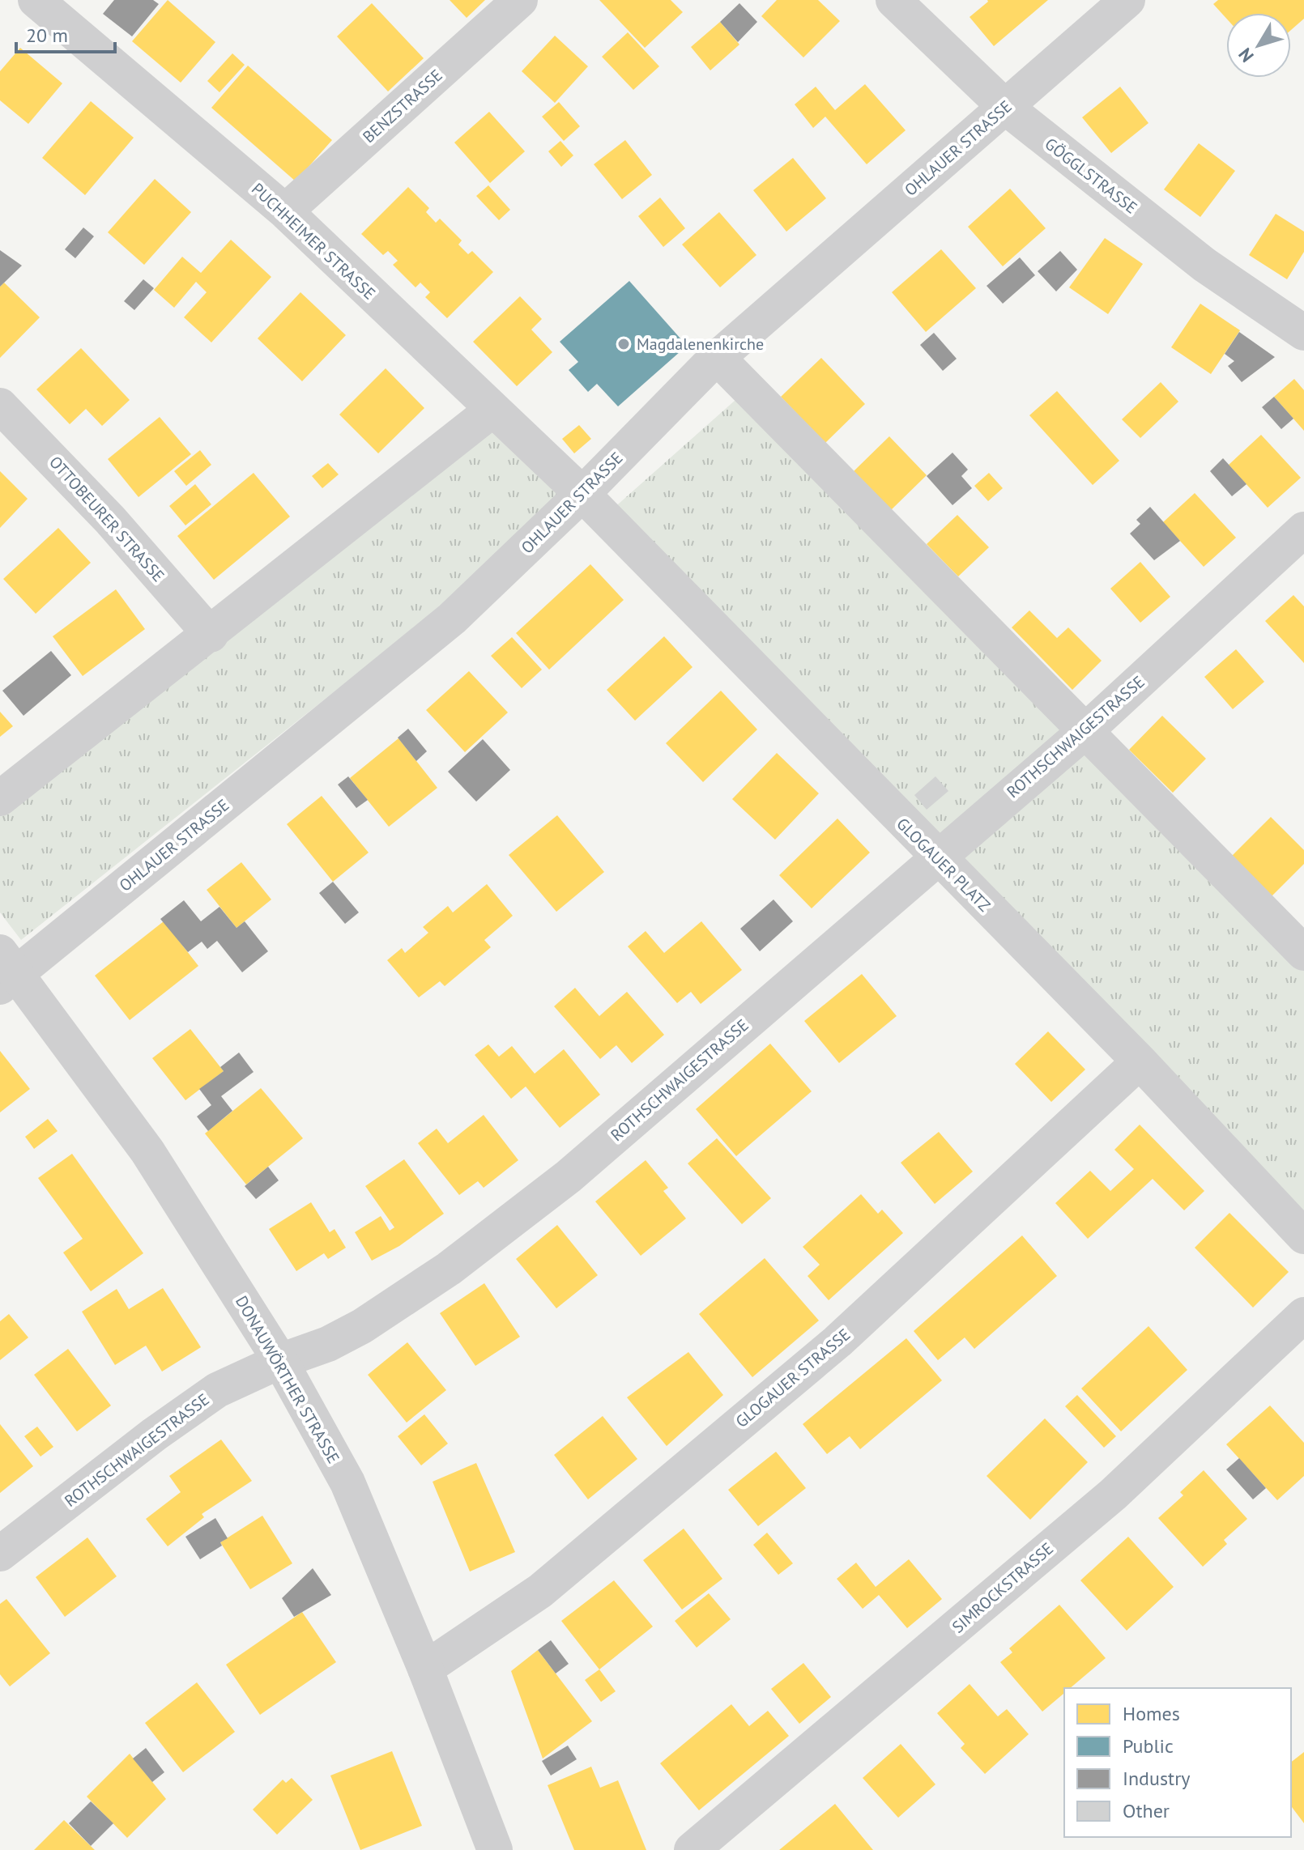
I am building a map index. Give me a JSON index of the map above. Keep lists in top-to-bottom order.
{
  "streets": {
    "street": [
      "BENZSTRASSE",
      "OHLAUER STRASSE",
      "GÖGGLSTRASSE",
      "PUCHHEIMER STRASSE",
      "OTTOBEURER STRASSE",
      "ROTHSCHWAIGESTRASSE",
      "GLOGAUER PLATZ",
      "GLOGAUER STRASSE",
      "DONAUWÖRTHER STRASSE",
      "SIMROCKSTRASSE"
    ]
  },
  "crossings": [
    ["BENZSTRASSE", "PUCHHEIMER STRASSE"],
    ["OHLAUER STRASSE", "GÖGGLSTRASSE"],
    ["OHLAUER STRASSE", "PUCHHEIMER STRASSE"],
    ["OHLAUER STRASSE", "GLOGAUER PLATZ"],
    ["OHLAUER STRASSE", "DONAUWÖRTHER STRASSE"],
    ["PUCHHEIMER STRASSE", "GLOGAUER PLATZ"],
    ["ROTHSCHWAIGESTRASSE", "GLOGAUER PLATZ"],
    ["ROTHSCHWAIGESTRASSE", "DONAUWÖRTHER STRASSE"],
    ["GLOGAUER PLATZ", "GLOGAUER STRASSE"],
    ["GLOGAUER STRASSE", "DONAUWÖRTHER STRASSE"]
  ],
  "places": ["Magdalenenkirche"],
  "legend": [
    "Homes",
    "Public",
    "Industry",
    "Other"
  ],
  "scale_bar": "20 m",
  "north": "bottom left"
}
